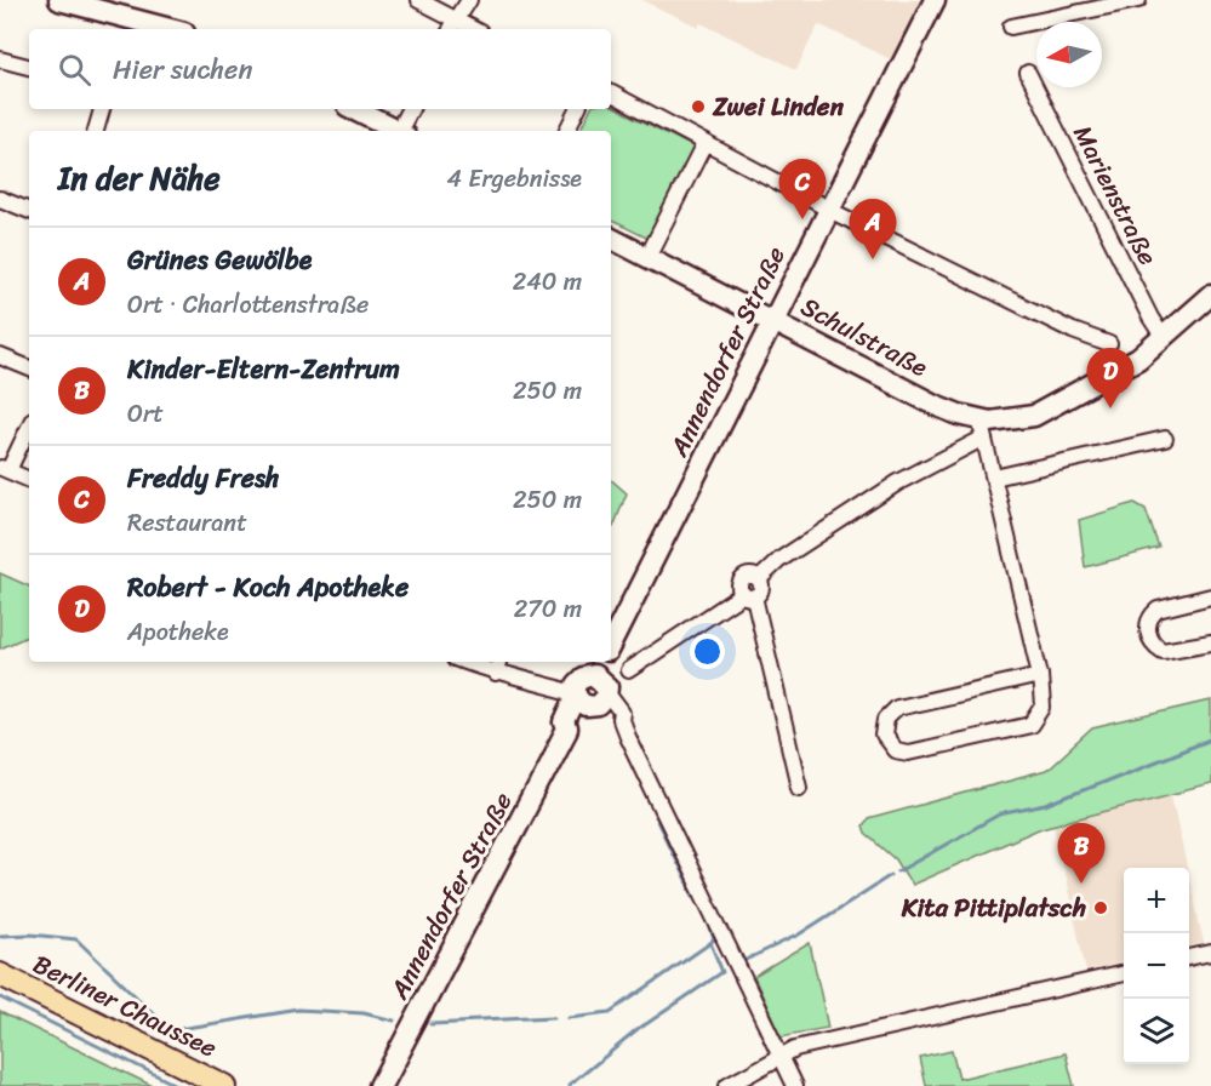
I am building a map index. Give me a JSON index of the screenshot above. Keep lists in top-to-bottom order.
{
  "streets": {
    "main road": ["Schulstraße", "Annendorfer Straße", "Berliner Chaussee"],
    "street": ["Marienstraße"]
  },
  "crossings": [
    ["Schulstraße", "Annendorfer Straße"]
  ],
  "places": ["Zwei Linden", "Kita Pittiplatsch"],
  "north": "left",
  "page": {
    "search": "Hier suchen",
    "heading": ["In der Nähe", "4 Ergebnisse"],
    "pins": [
      "C",
      "A",
      "D",
      "B"
    ],
    "list": [
      {
        "mark": "A",
        "name": "Grünes Gewölbe",
        "note": "Ort · Charlottenstraße",
        "value": "240 m"
      },
      {
        "mark": "B",
        "name": "Kinder-Eltern-Zentrum",
        "note": "Ort",
        "value": "250 m"
      },
      {
        "mark": "C",
        "name": "Freddy Fresh",
        "note": "Restaurant",
        "value": "250 m"
      },
      {
        "mark": "D",
        "name": "Robert - Koch Apotheke",
        "note": "Apotheke",
        "value": "270 m"
      }
    ],
    "map_buttons": ["+", "−"]
  }
}
